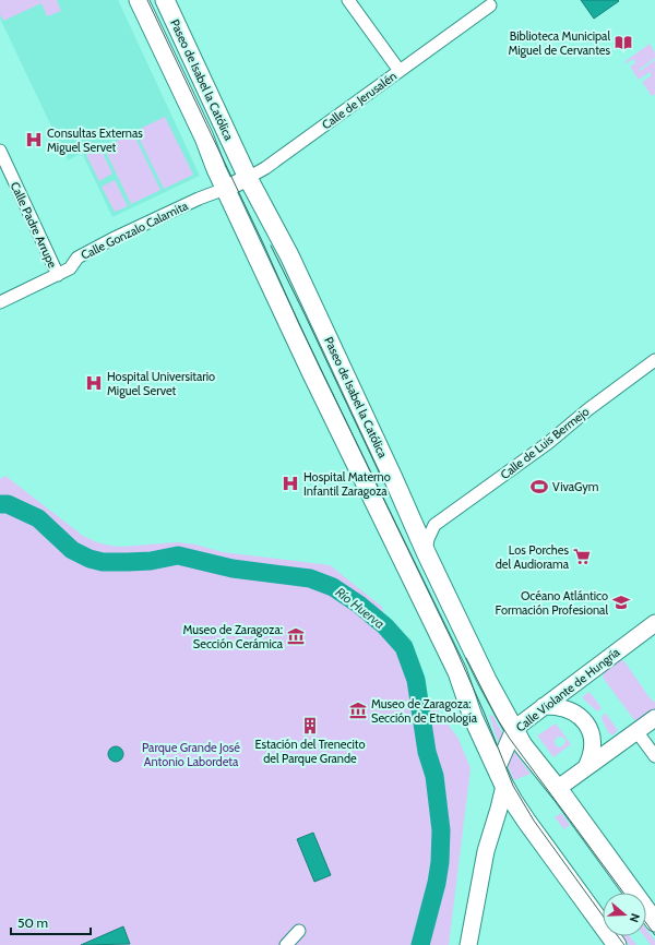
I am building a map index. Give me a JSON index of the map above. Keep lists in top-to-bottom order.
{
  "streets": {
    "main road": ["Paseo de Isabel la Católica", "Calle de Jerusalén", "Calle Violante de Hungría"],
    "street": ["Calle Padre Arrupe", "Calle Gonzalo Calamita", "Calle de Luis Bermejo"]
  },
  "crossings": [
    ["Paseo de Isabel la Católica", "Calle de Jerusalén"],
    ["Paseo de Isabel la Católica", "Calle Gonzalo Calamita"],
    ["Paseo de Isabel la Católica", "Calle Violante de Hungría"],
    ["Calle de Jerusalén", "Calle Gonzalo Calamita"],
    ["Calle Padre Arrupe", "Calle Gonzalo Calamita"]
  ],
  "water": ["Río Huerva"],
  "parks": ["Parque Grande José Antonio Labordeta"],
  "places": {
    "library": ["Biblioteca Municipal Miguel de Cervantes"],
    "hospital": ["Consultas Externas Miguel Servet", "Hospital Universitario Miguel Servet", "Hospital Materno Infantil Zaragoza"],
    "sports": ["VivaGym"],
    "supermarket": ["Los Porches del Audiorama"],
    "school or university": ["Océano Atlántico Formación Profesional"],
    "museum": ["Museo de Zaragoza: Sección Cerámica", "Museo de Zaragoza: Sección de Etnología"],
    "building": ["Estación del Trenecito del Parque Grande"]
  },
  "scale_bar": "50 m",
  "north": "right"
}
